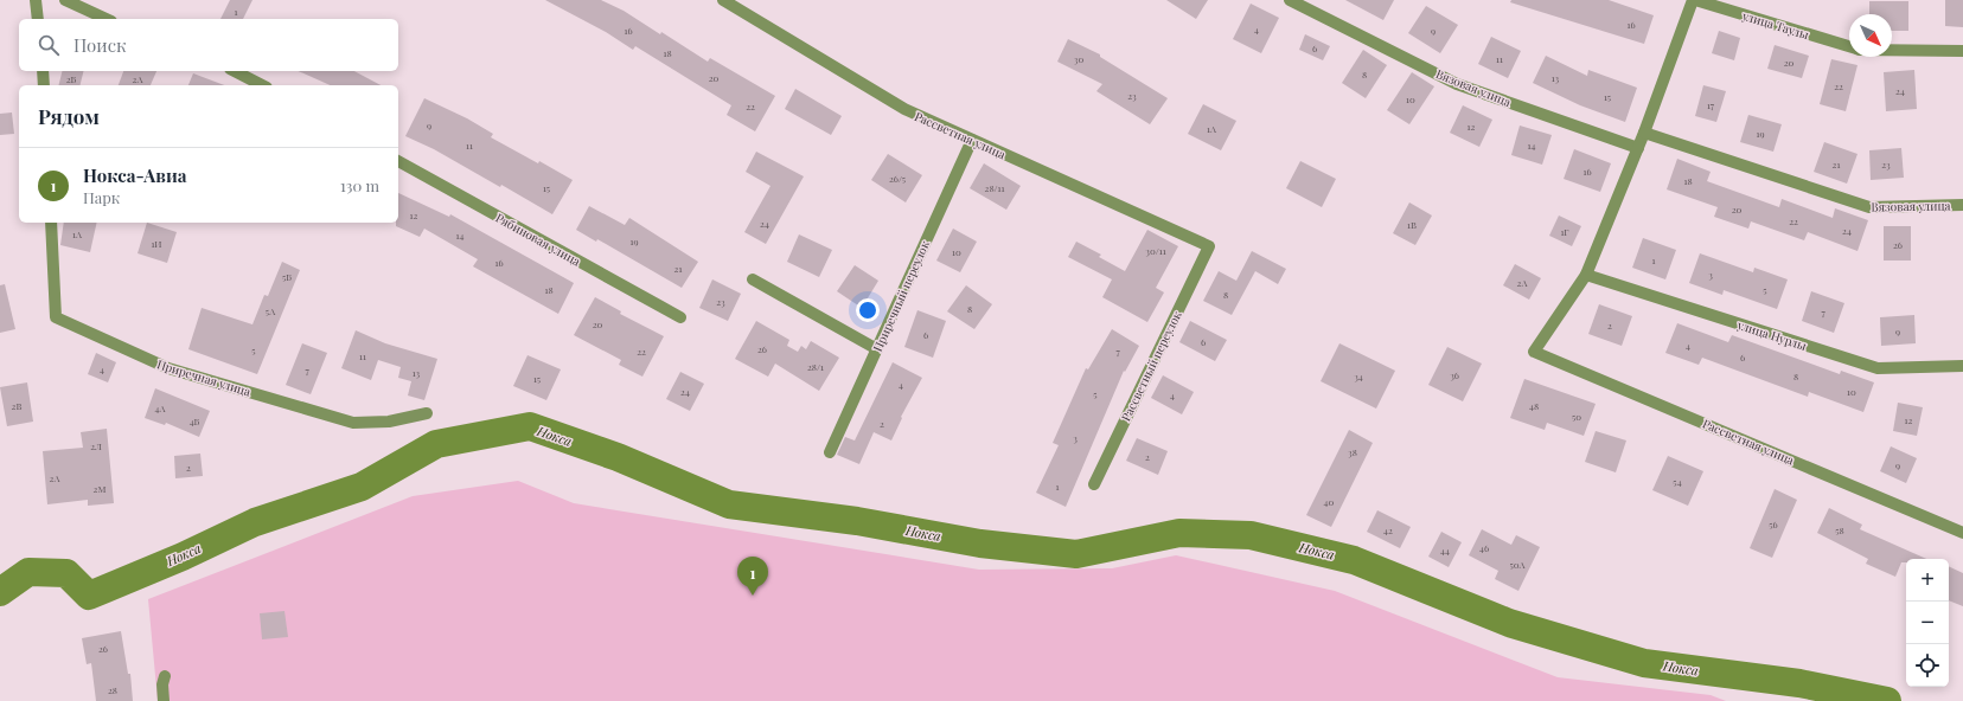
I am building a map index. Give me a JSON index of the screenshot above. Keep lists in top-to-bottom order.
{
  "streets": {
    "street": [
      "улица Таулы",
      "Вязовая улица",
      "Рассветная улица",
      "Рябиновая улица",
      "Приречный переулок",
      "улица Нурлы",
      "Рассветный переулок",
      "Приречная улица"
    ]
  },
  "crossings": [
    ["Рассветная улица", "Приречный переулок"],
    ["Рассветная улица", "улица Нурлы"],
    ["Рассветная улица", "Рассветный переулок"]
  ],
  "water": ["Нокса"],
  "house_numbers": [
    "1",
    "16",
    "4",
    "16",
    "9",
    "6",
    "18",
    "30",
    "11",
    "20",
    "8",
    "20",
    "13",
    "2Б",
    "2А",
    "22",
    "24",
    "23",
    "15",
    "10",
    "17",
    "22",
    "9",
    "12",
    "1А",
    "19",
    "11",
    "14",
    "21",
    "23",
    "16",
    "26/5",
    "18",
    "15",
    "28/11",
    "20",
    "12",
    "22",
    "24",
    "1В",
    "24",
    "1Г",
    "1А",
    "14",
    "19",
    "1И",
    "26",
    "30/11",
    "10",
    "1",
    "16",
    "21",
    "3",
    "5Б",
    "2А",
    "18",
    "5",
    "8",
    "23",
    "8",
    "5А",
    "7",
    "20",
    "2",
    "9",
    "6",
    "6",
    "4",
    "26",
    "5",
    "22",
    "7",
    "11",
    "6",
    "28/1",
    "4",
    "7",
    "13",
    "36",
    "34",
    "8",
    "15",
    "4",
    "24",
    "10",
    "5",
    "4",
    "2В",
    "48",
    "4А",
    "50",
    "12",
    "4Б",
    "2",
    "3",
    "2Л",
    "38",
    "2",
    "9",
    "2",
    "2А",
    "54",
    "1",
    "2М",
    "40",
    "56",
    "42",
    "58",
    "46",
    "44",
    "50А",
    "26",
    "28"
  ],
  "north": "bottom right",
  "page": {
    "search": "Поиск",
    "heading": "Рядом",
    "list": [
      {
        "mark": "1",
        "name": "Нокса-Авиа",
        "note": "Парк",
        "value": "130 m"
      }
    ],
    "pins": "1",
    "map_buttons": ["+", "−"]
  }
}
